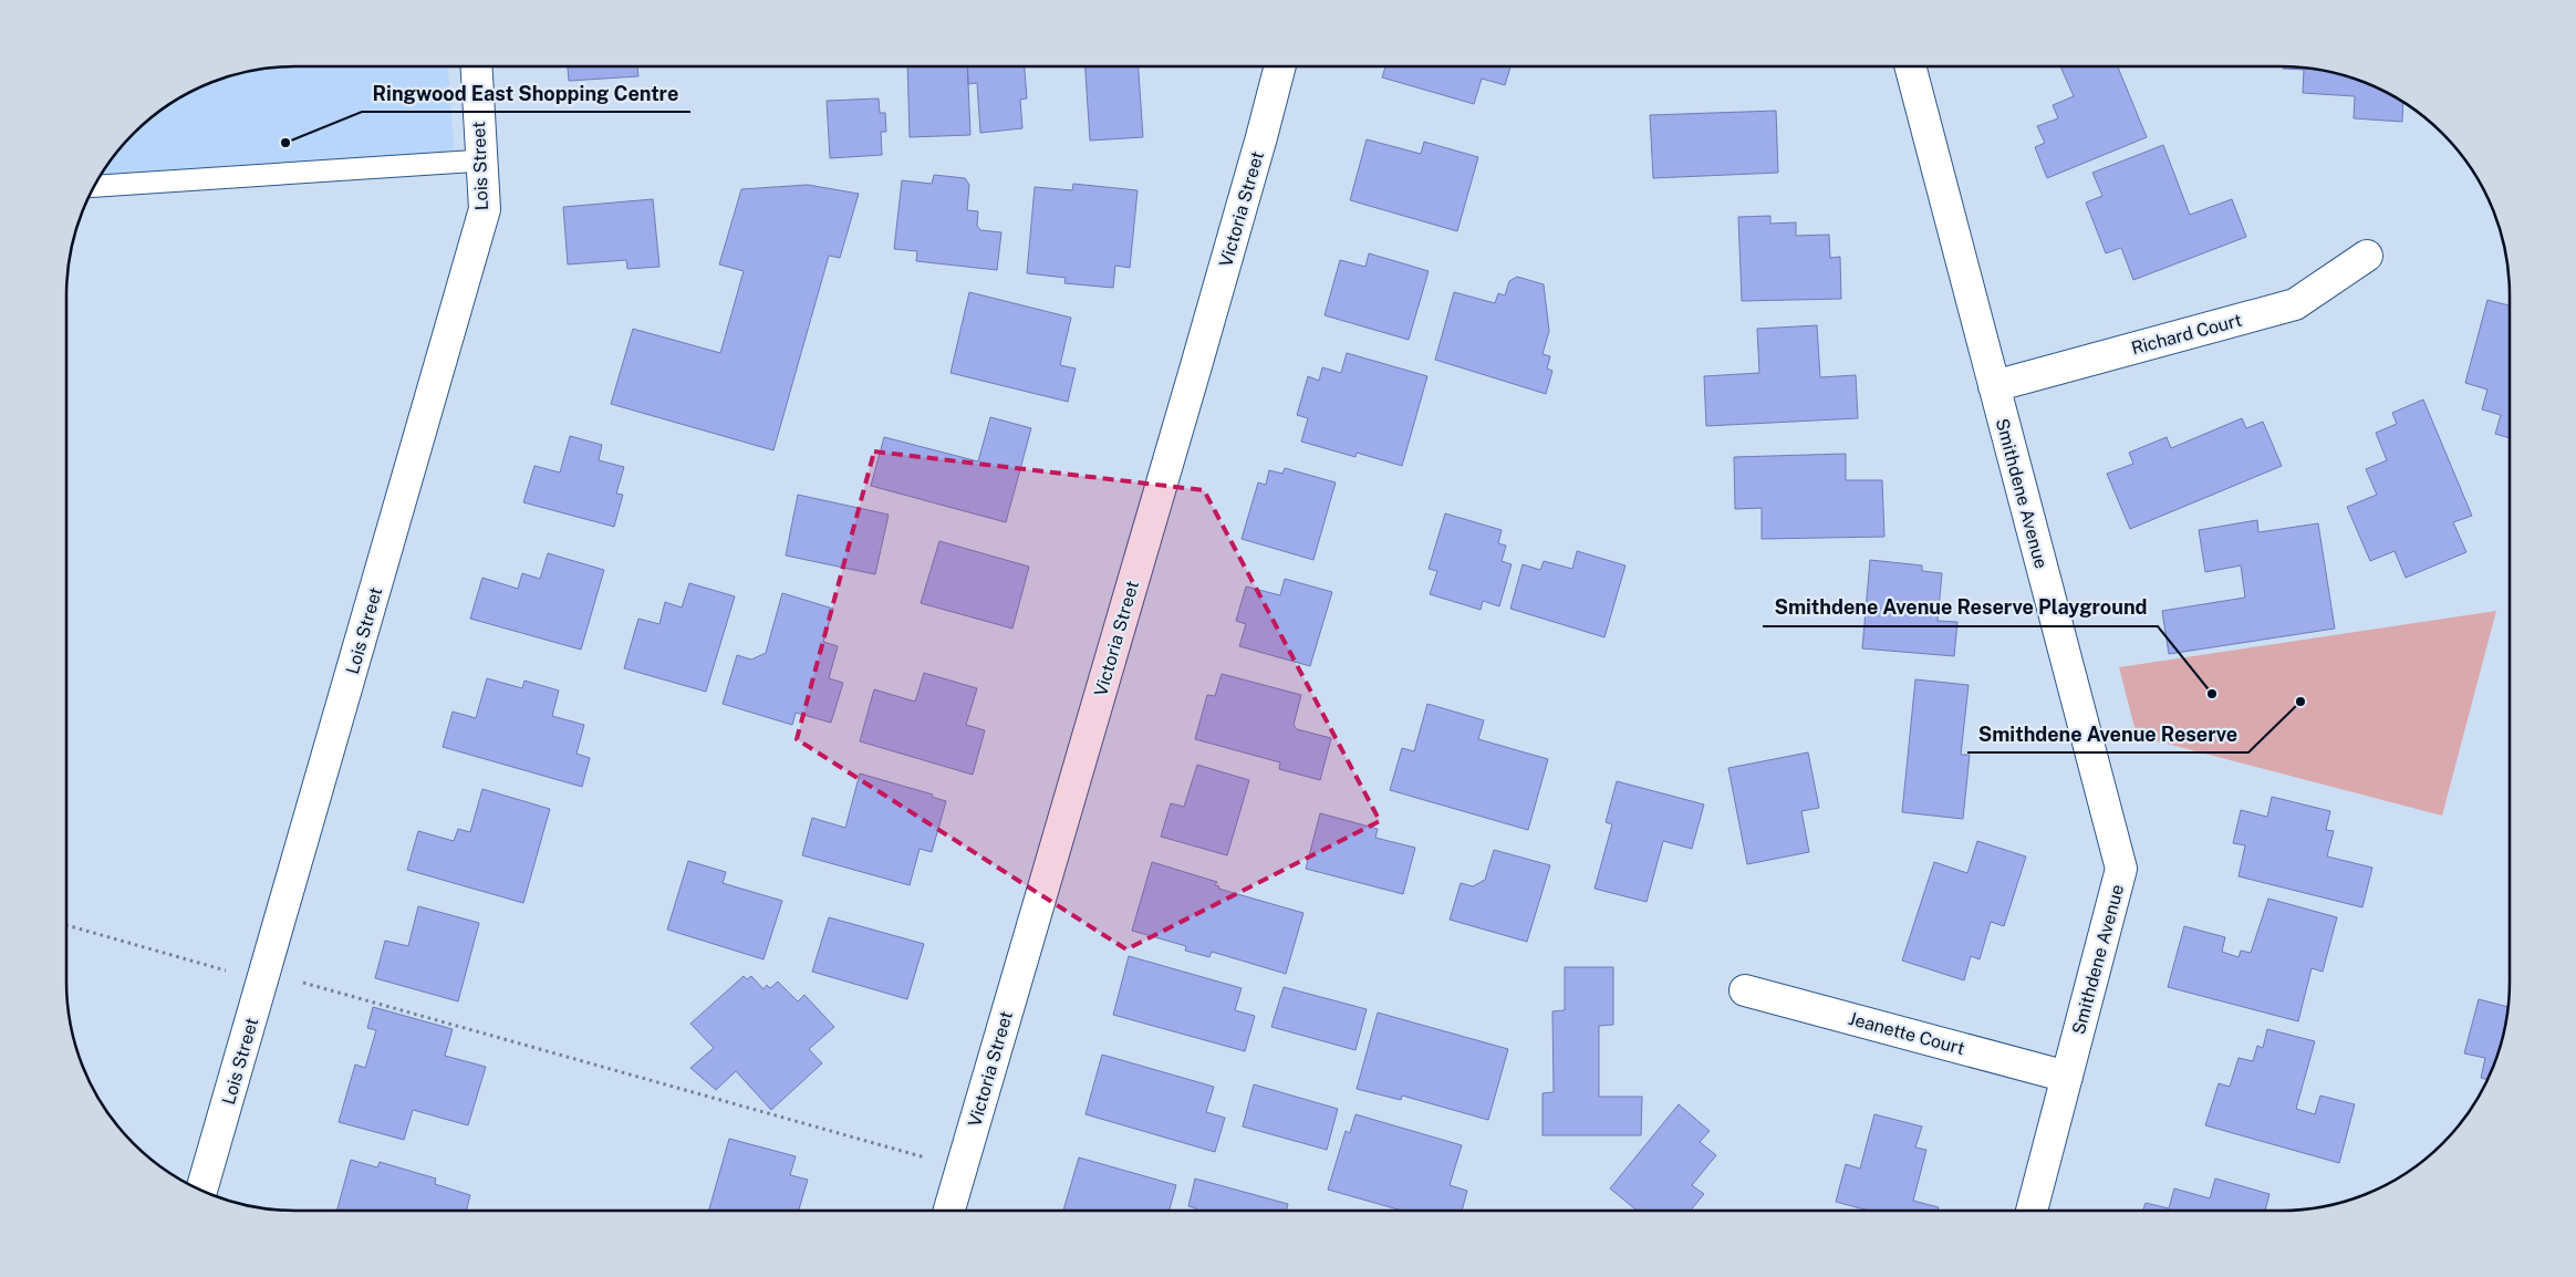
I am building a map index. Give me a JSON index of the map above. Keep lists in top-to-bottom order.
{
  "streets": {
    "street": [
      "Lois Street",
      "Victoria Street",
      "Richard Court",
      "Smithdene Avenue",
      "Jeanette Court"
    ]
  },
  "crossings": [
    ["Richard Court", "Smithdene Avenue"],
    ["Smithdene Avenue", "Jeanette Court"]
  ],
  "places": ["Ringwood East Shopping Centre", "Smithdene Avenue Reserve Playground", "Smithdene Avenue Reserve"]
}
